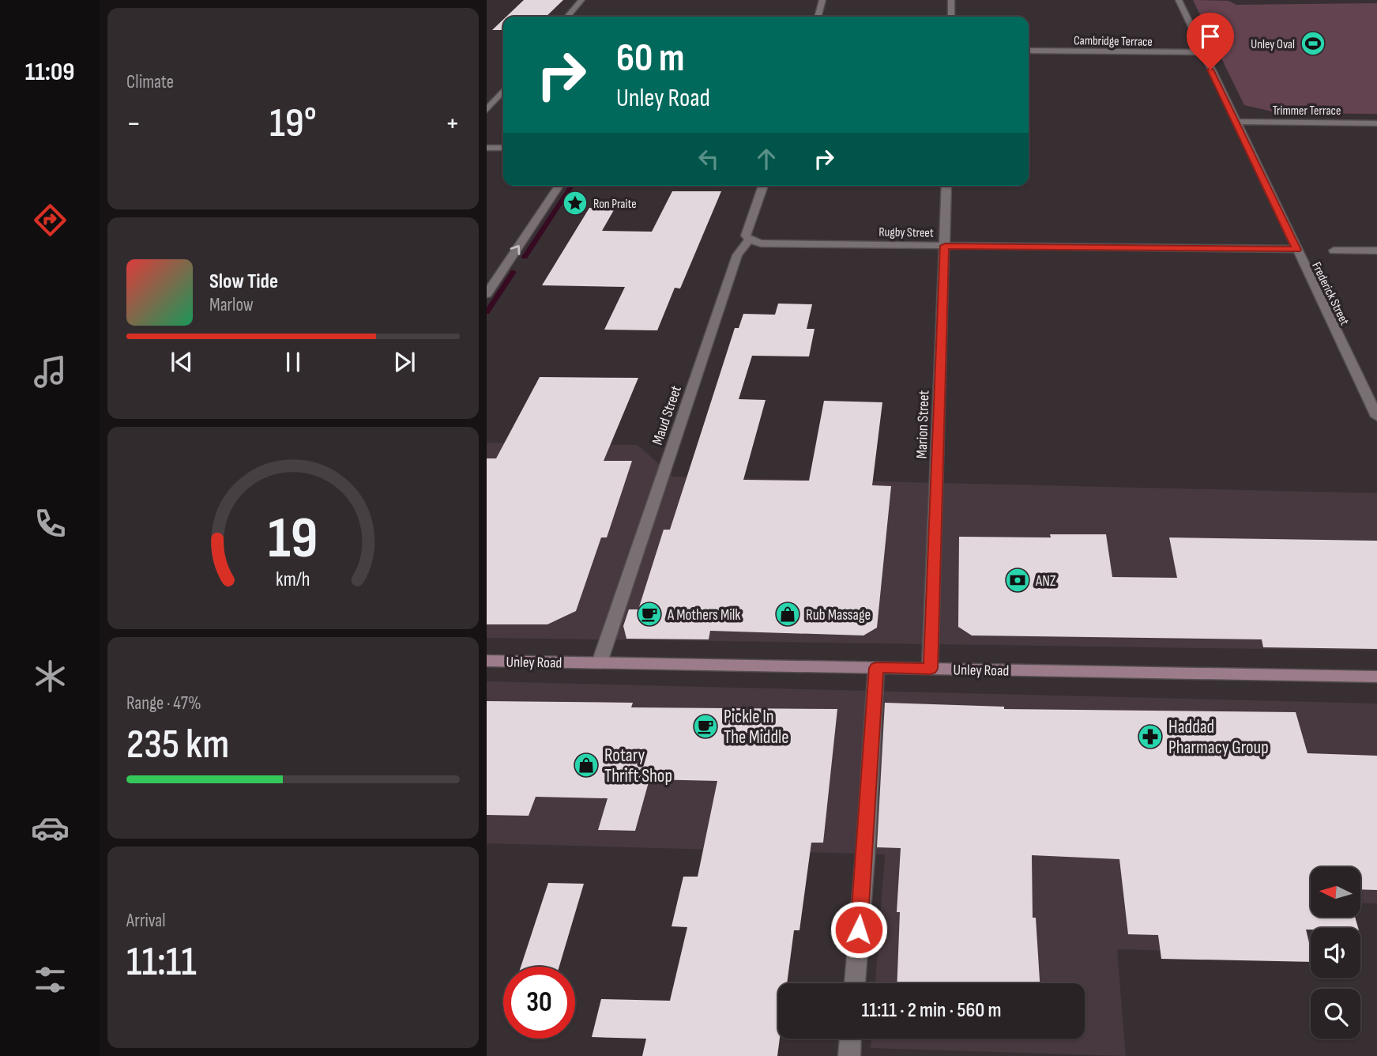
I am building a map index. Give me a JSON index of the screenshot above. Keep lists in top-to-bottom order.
{
  "streets": {
    "main road": ["Unley Road"],
    "street": [
      "Cambridge Terrace",
      "Trimmer Terrace",
      "Rugby Street",
      "Frederick Street",
      "Maud Street",
      "Marion Street"
    ]
  },
  "crossings": [
    ["Cambridge Terrace", "Frederick Street"],
    ["Trimmer Terrace", "Frederick Street"],
    ["Rugby Street", "Frederick Street"],
    ["Rugby Street", "Maud Street"],
    ["Rugby Street", "Marion Street"],
    ["Maud Street", "Unley Road"],
    ["Marion Street", "Unley Road"]
  ],
  "places": {
    "sports": ["Unley Oval"],
    "place": ["Ron Praite"],
    "bank": ["ANZ"],
    "cafe": ["A Mothers Milk", "Pickle In The Middle"],
    "shop": ["Rub Massage", "Rotary Thrift Shop"],
    "pharmacy": ["Haddad Pharmacy Group"]
  },
  "north": "left",
  "page": {
    "tabs": "11:09",
    "tile": [
      "Climate",
      ["Range · 47%", "235 km"],
      ["Arrival", "11:11"]
    ],
    "turn": ["60 m", "Unley Road"],
    "heat": ["−", "19°", "+"],
    "song": ["Slow Tide", "Marlow"],
    "limit": "30",
    "trip": "11:11 · 2 min · 560 m",
    "gauge": ["19", "km/h"]
  }
}
